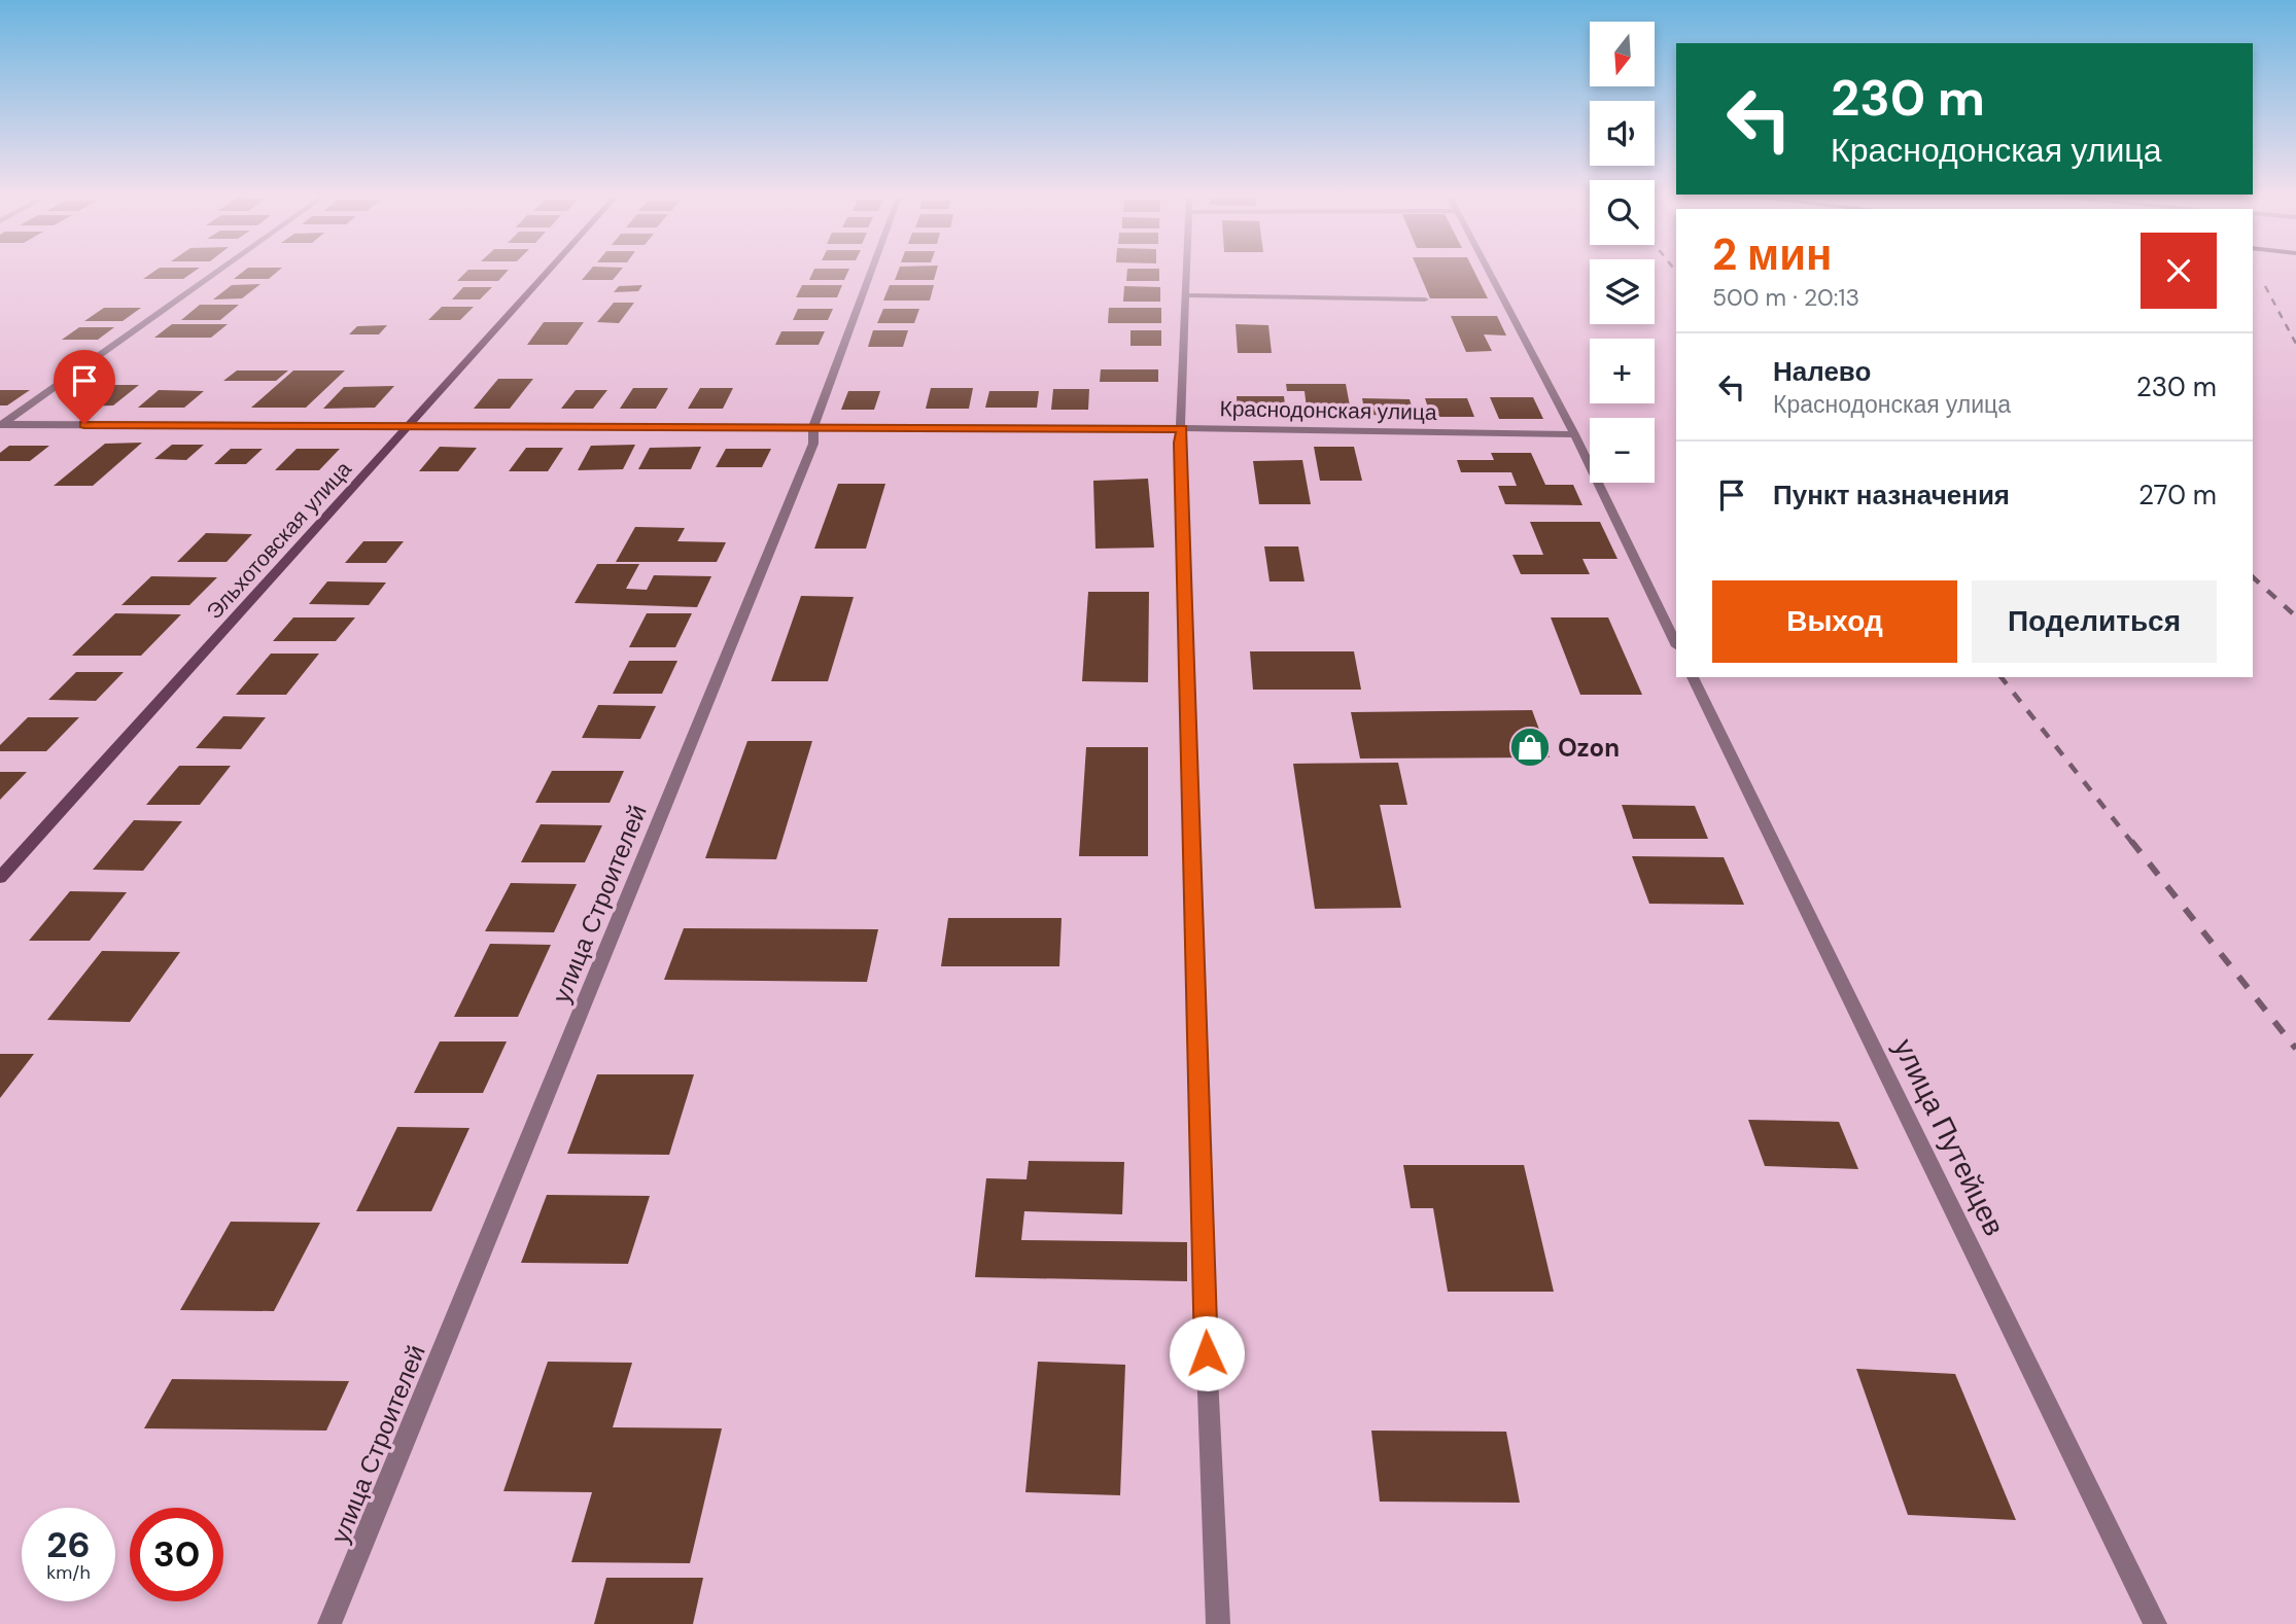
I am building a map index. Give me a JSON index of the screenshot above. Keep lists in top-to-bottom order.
{
  "streets": {
    "street": [
      "Краснодонская улица",
      "Эльхотовская улица",
      "улица Строителей",
      "улица Путейцев"
    ]
  },
  "crossings": [
    ["Краснодонская улица", "Эльхотовская улица"],
    ["Краснодонская улица", "улица Строителей"]
  ],
  "places": {
    "shop": ["Ozon"]
  },
  "north": "bottom",
  "page": {
    "map_buttons": ["+", "−"],
    "turn": ["230 m", "Краснодонская улица"],
    "heading": ["2 мин", "500 m · 20:13"],
    "list": [
      {
        "name": "Налево",
        "note": "Краснодонская улица",
        "value": "230 m"
      },
      {
        "name": "Пункт назначения",
        "value": "270 m"
      }
    ],
    "buttons": ["Выход", "Поделиться"],
    "speed": "26 km/h",
    "limit": "30"
  }
}
